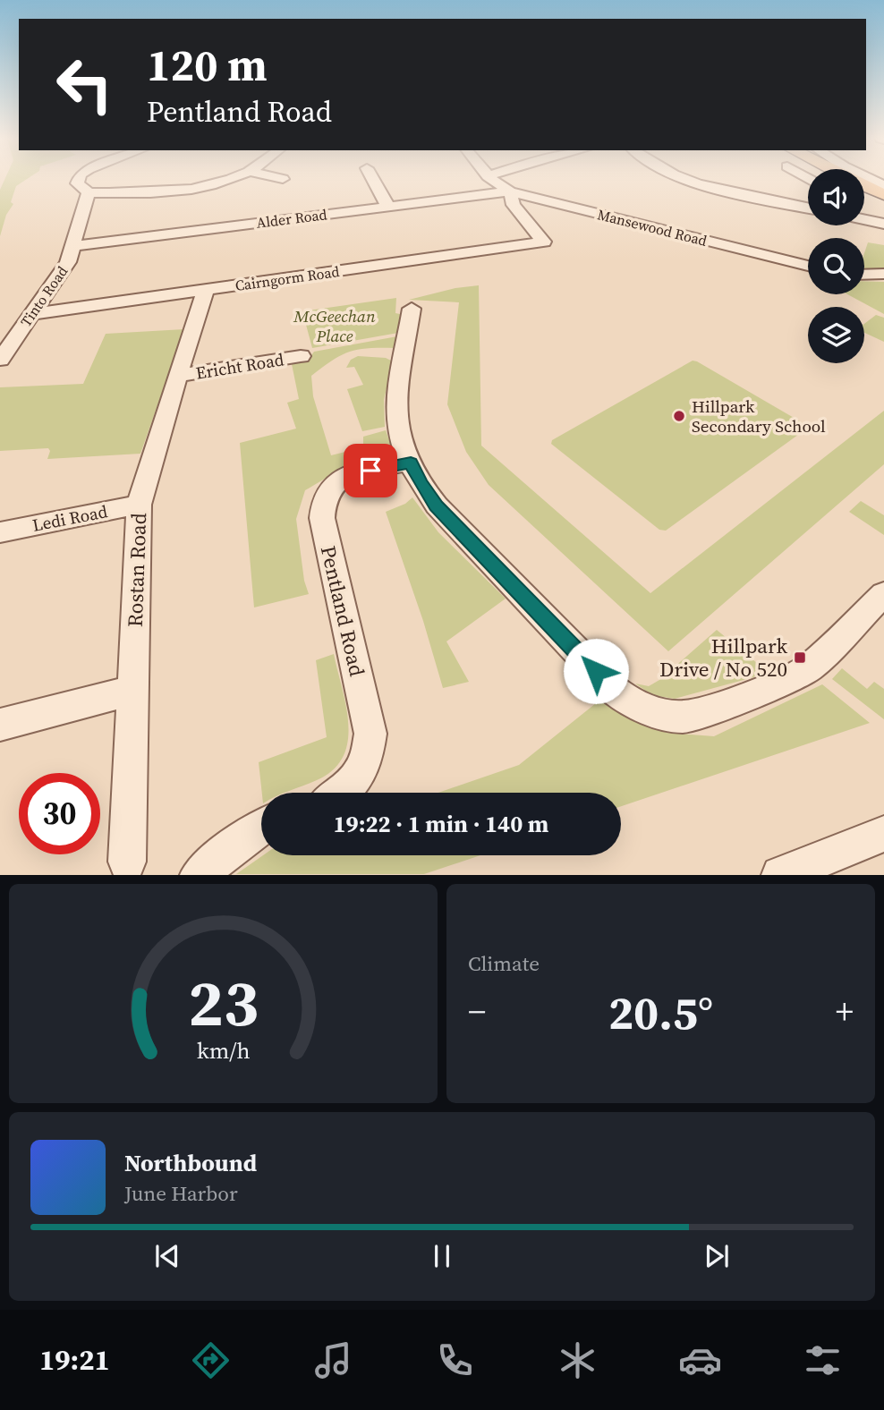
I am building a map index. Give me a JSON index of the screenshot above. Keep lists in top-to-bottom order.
{
  "streets": {
    "street": [
      "Alder Road",
      "Mansewood Road",
      "Cairngorm Road",
      "Tinto Road",
      "Ericht Road",
      "Ledi Road",
      "Rostan Road",
      "Pentland Road"
    ]
  },
  "crossings": [
    ["Alder Road", "Mansewood Road"],
    ["Alder Road", "Cairngorm Road"],
    ["Alder Road", "Tinto Road"],
    ["Mansewood Road", "Cairngorm Road"],
    ["Cairngorm Road", "Tinto Road"],
    ["Cairngorm Road", "Rostan Road"],
    ["Ericht Road", "Rostan Road"],
    ["Ledi Road", "Rostan Road"]
  ],
  "parks": ["McGeechan Place"],
  "places": {
    "other": ["Hillpark Secondary School"],
    "transit": ["Hillpark Drive / No 520"]
  },
  "page": {
    "turn": ["120 m", "Pentland Road"],
    "limit": "30",
    "trip": "19:22 · 1 min · 140 m",
    "tile": "Climate",
    "heat": ["−", "20.5°", "+"],
    "song": ["Northbound", "June Harbor"],
    "tabs": "19:21",
    "gauge": ["23", "km/h"]
  }
}
